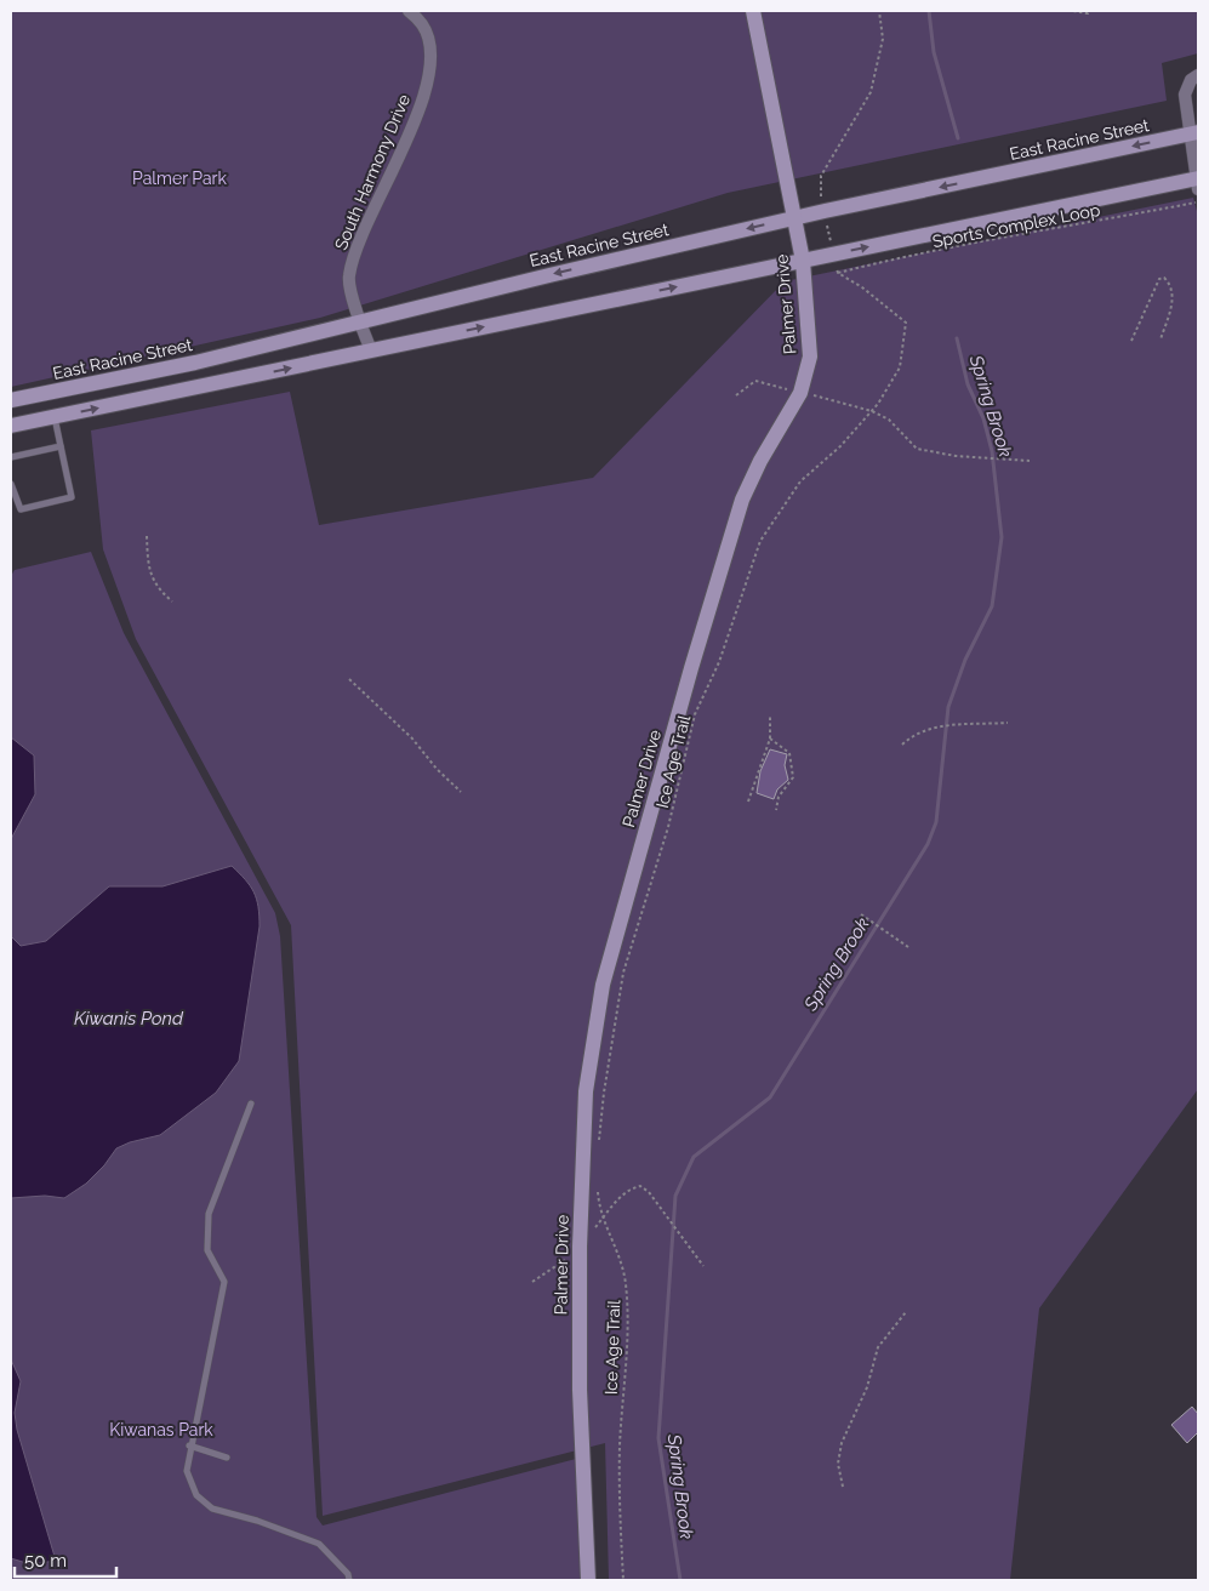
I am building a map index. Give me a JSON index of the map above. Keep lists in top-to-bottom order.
{
  "streets": {
    "main road": ["East Racine Street", "Palmer Drive"],
    "street": ["South Harmony Drive"],
    "path": ["Sports Complex Loop", "Ice Age Trail"]
  },
  "crossings": [
    ["East Racine Street", "South Harmony Drive"],
    ["East Racine Street", "Palmer Drive"],
    ["Sports Complex Loop", "Ice Age Trail"]
  ],
  "water": ["Spring Brook", "Kiwanis Pond"],
  "parks": ["Palmer Park", "Kiwanas Park"],
  "scale_bar": "50 m"
}
